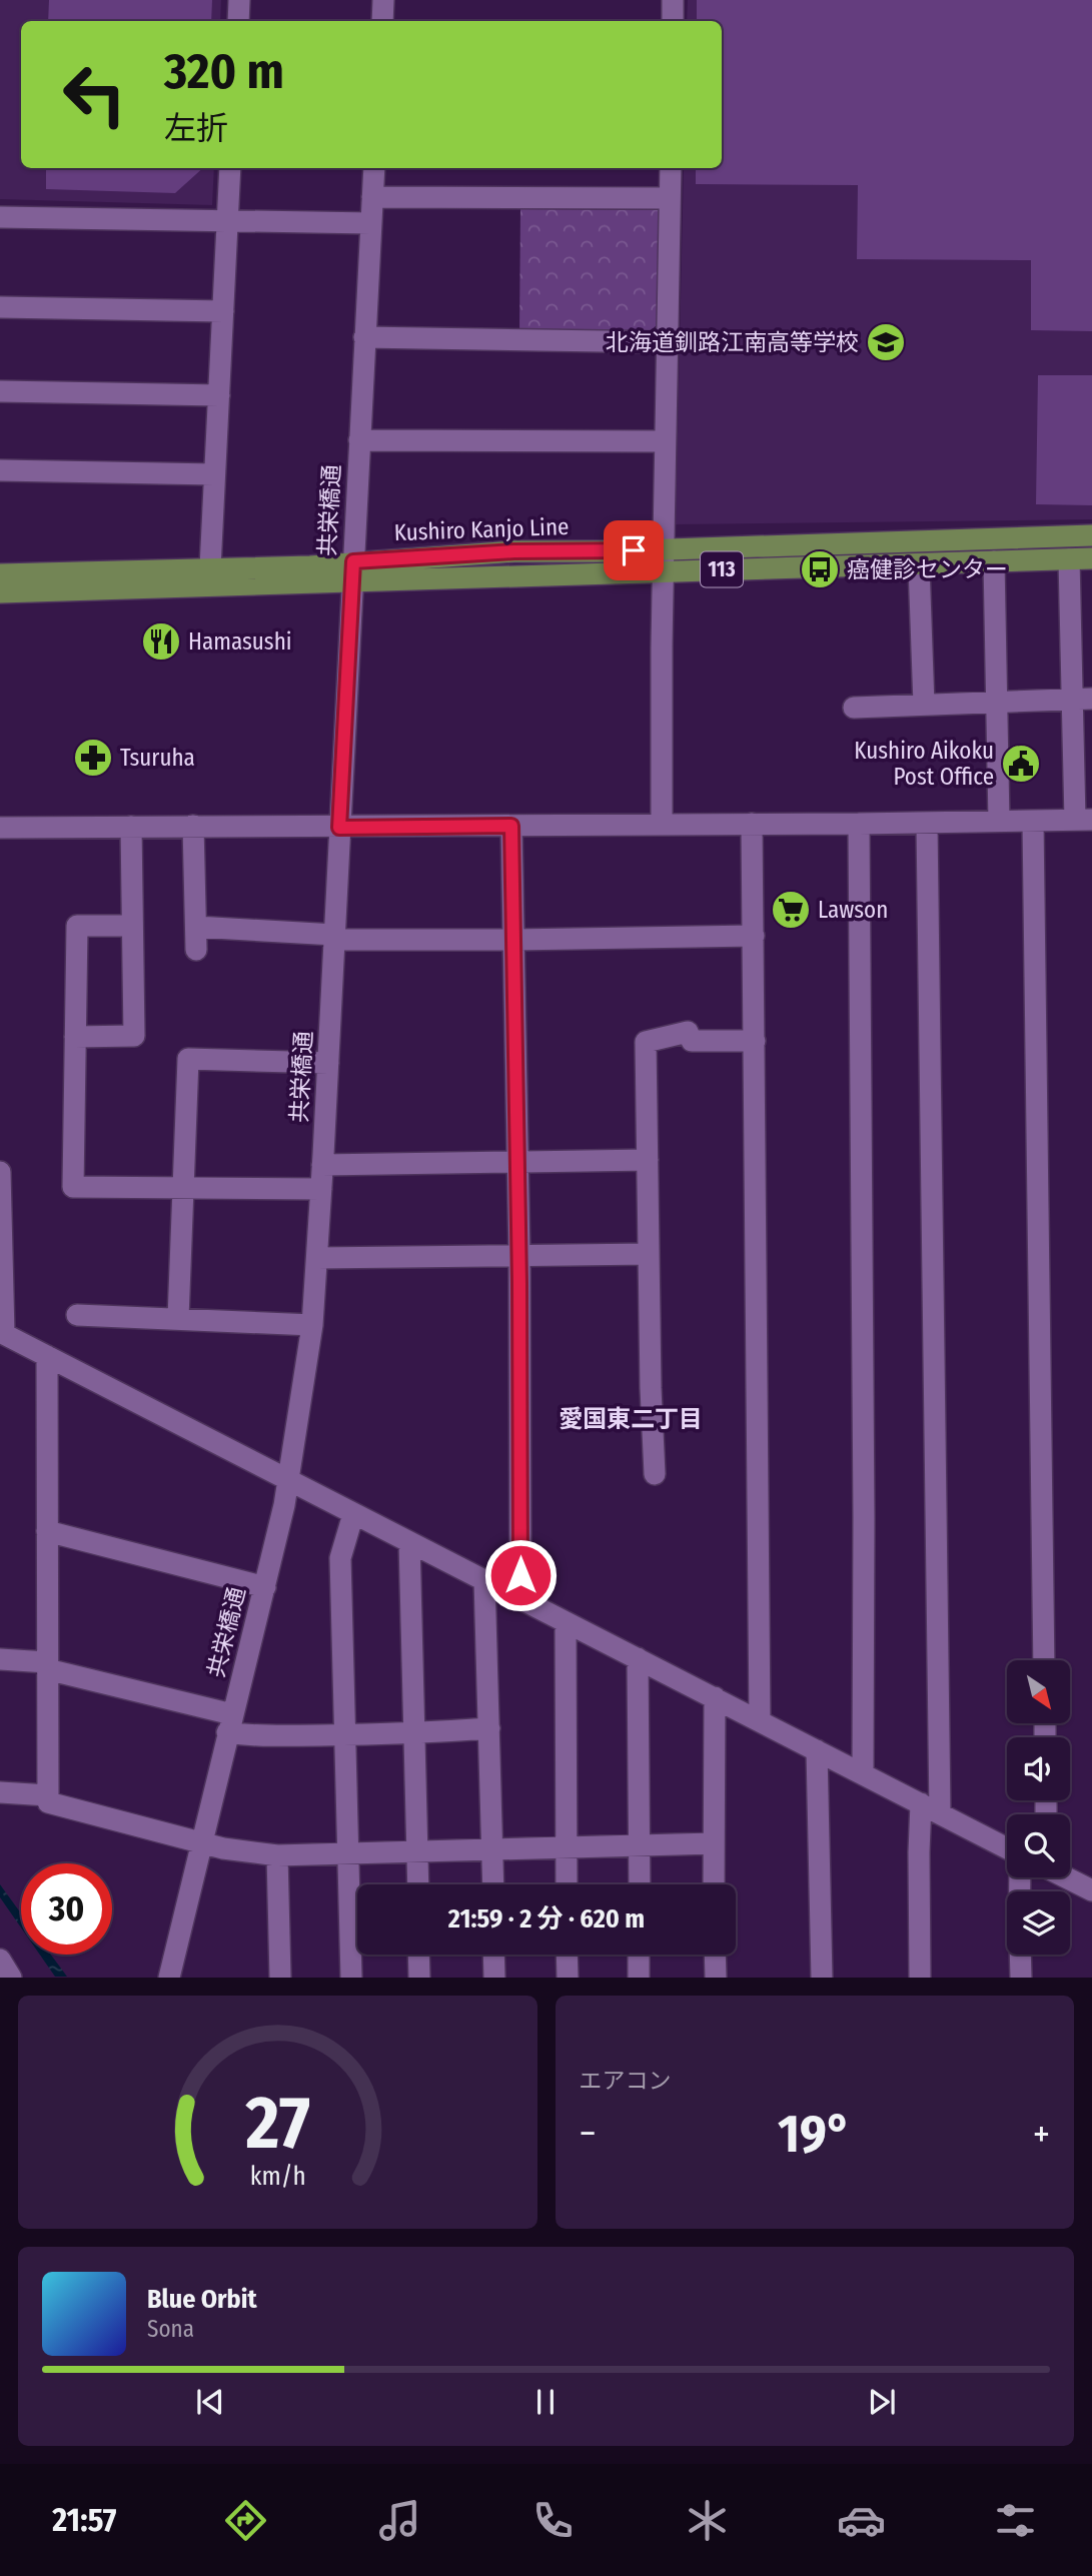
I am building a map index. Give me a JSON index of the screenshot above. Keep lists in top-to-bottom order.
{
  "streets": {
    "main road": ["Kushiro Kanjo Line", "113"],
    "street": ["共栄橋通"]
  },
  "crossings": [
    ["共栄橋通", "Kushiro Kanjo Line"]
  ],
  "districts": ["愛国東二丁目"],
  "places": {
    "school or university": ["北海道釧路江南高等学校"],
    "bus stop": ["癌健診センター"],
    "restaurant": ["Hamasushi"],
    "pharmacy": ["Tsuruha"],
    "public building": ["Kushiro Aikoku Post Office"],
    "supermarket": ["Lawson"]
  },
  "north": "bottom right",
  "page": {
    "turn": ["320 m", "左折"],
    "limit": "30",
    "trip": "21:59 · 2 分 · 620 m",
    "tile": "エアコン",
    "heat": ["−", "19°", "+"],
    "song": ["Blue Orbit", "Sona"],
    "tabs": "21:57",
    "gauge": ["27", "km/h"]
  }
}
